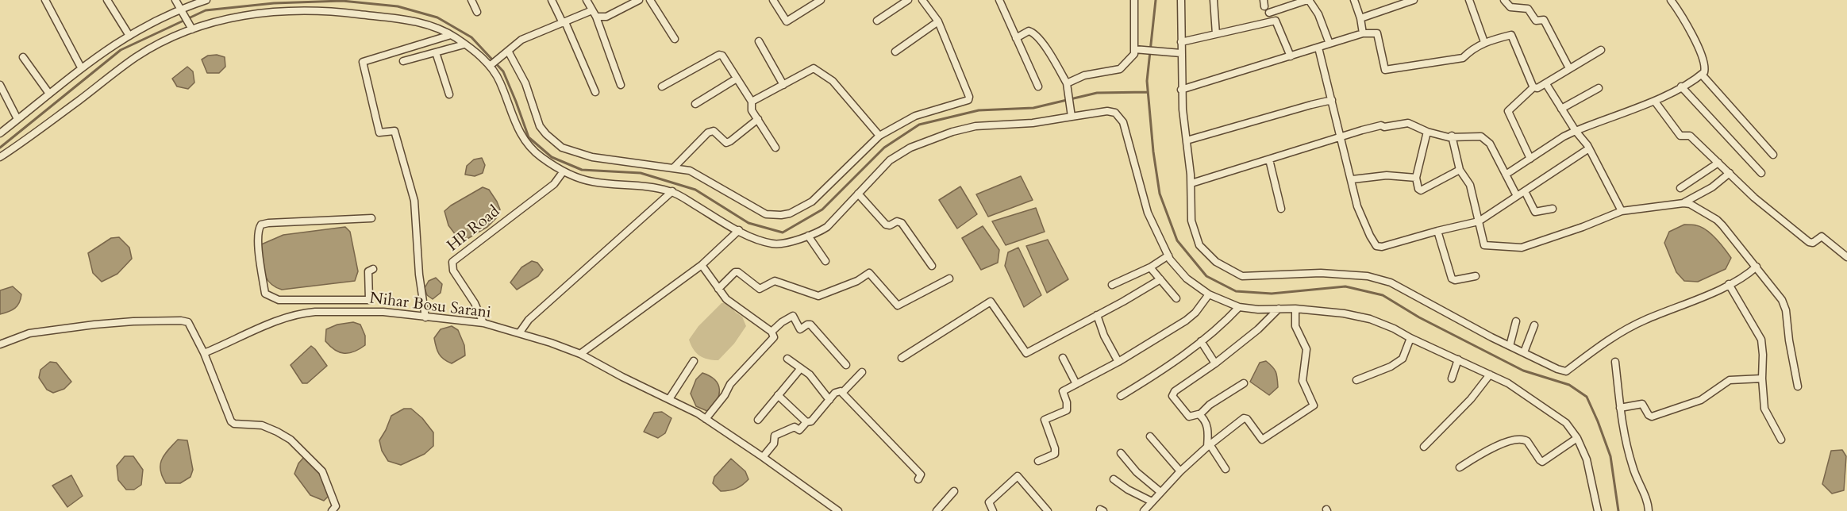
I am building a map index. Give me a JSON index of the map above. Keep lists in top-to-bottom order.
{
  "streets": {
    "street": ["HP Road", "Nihar Bosu Sarani"]
  },
  "crossings": [
    ["HP Road", "Nihar Bosu Sarani"]
  ]
}
